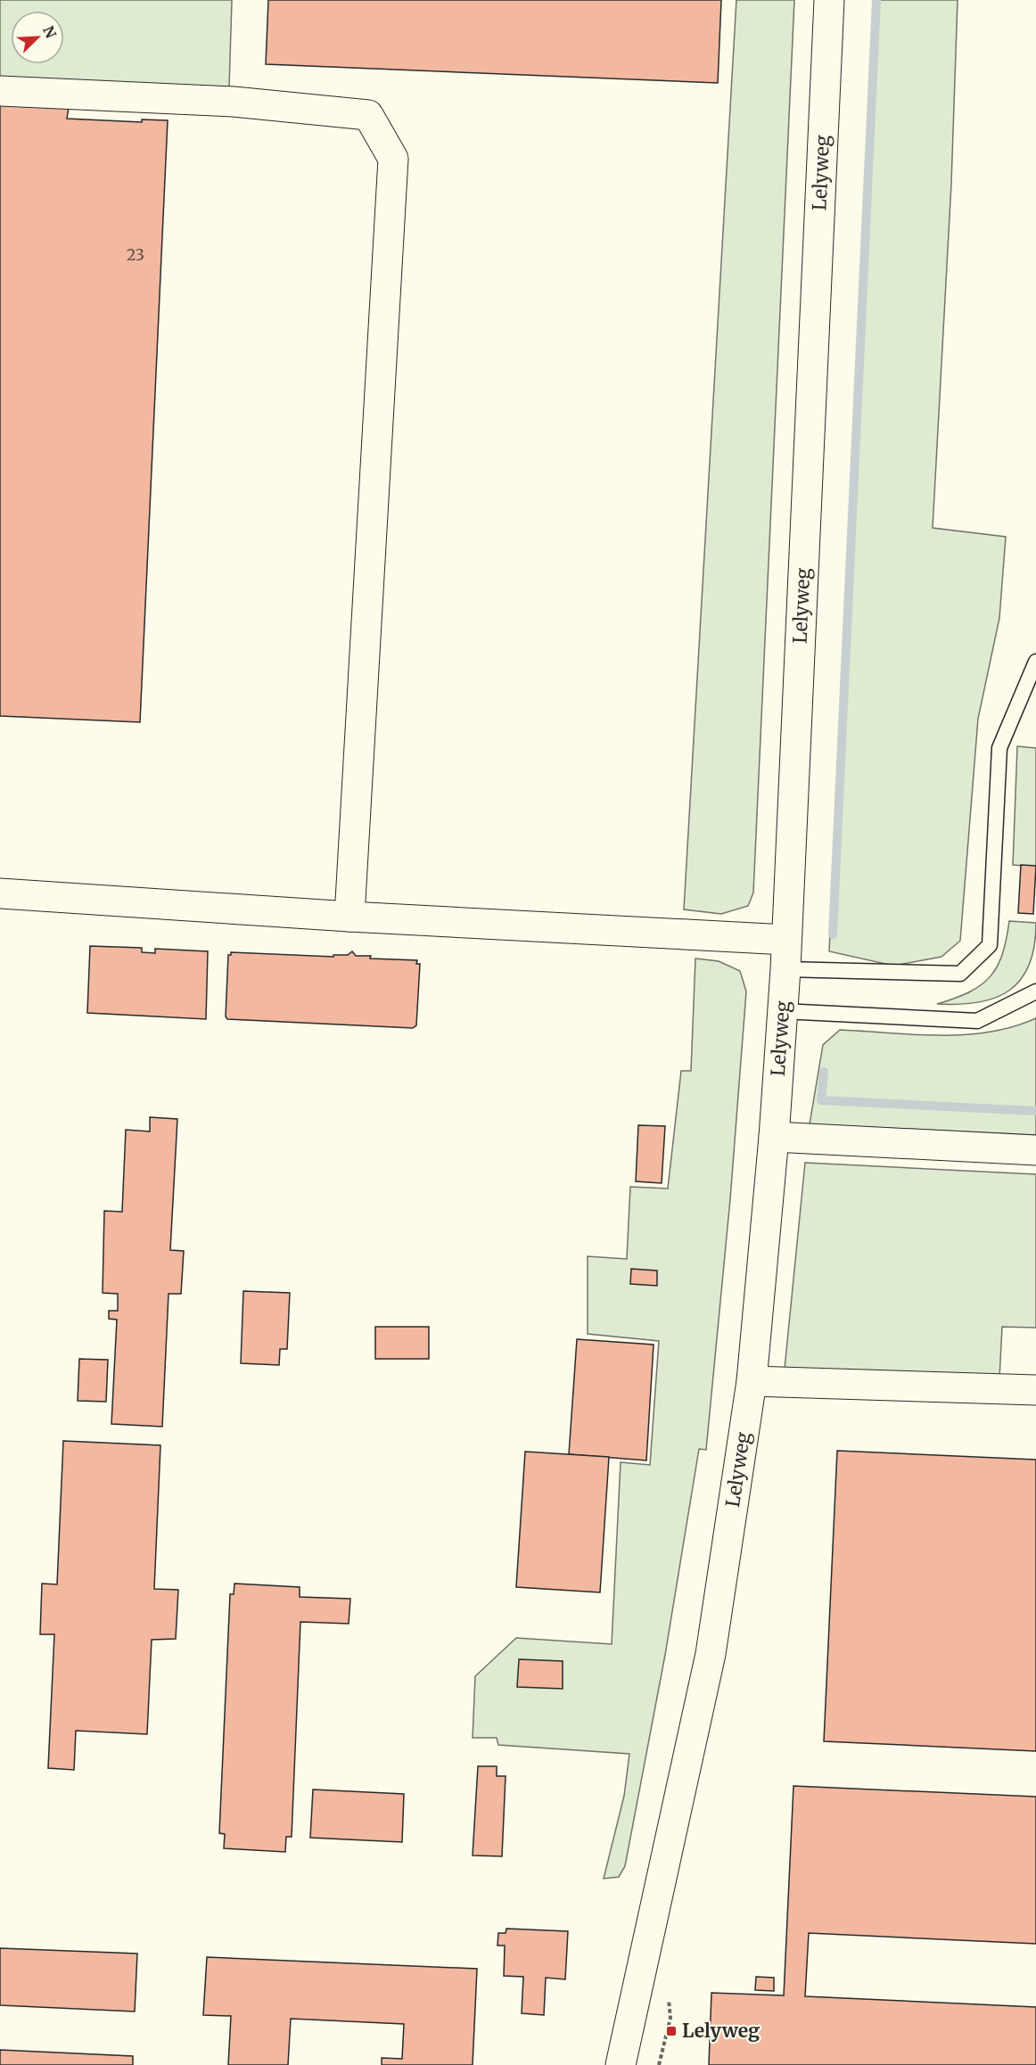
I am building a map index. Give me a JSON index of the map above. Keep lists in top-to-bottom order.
{
  "streets": {
    "street": ["Lelyweg"]
  },
  "places": {
    "transit": ["Lelyweg"]
  },
  "house_numbers": ["23"],
  "north": "top right"
}
